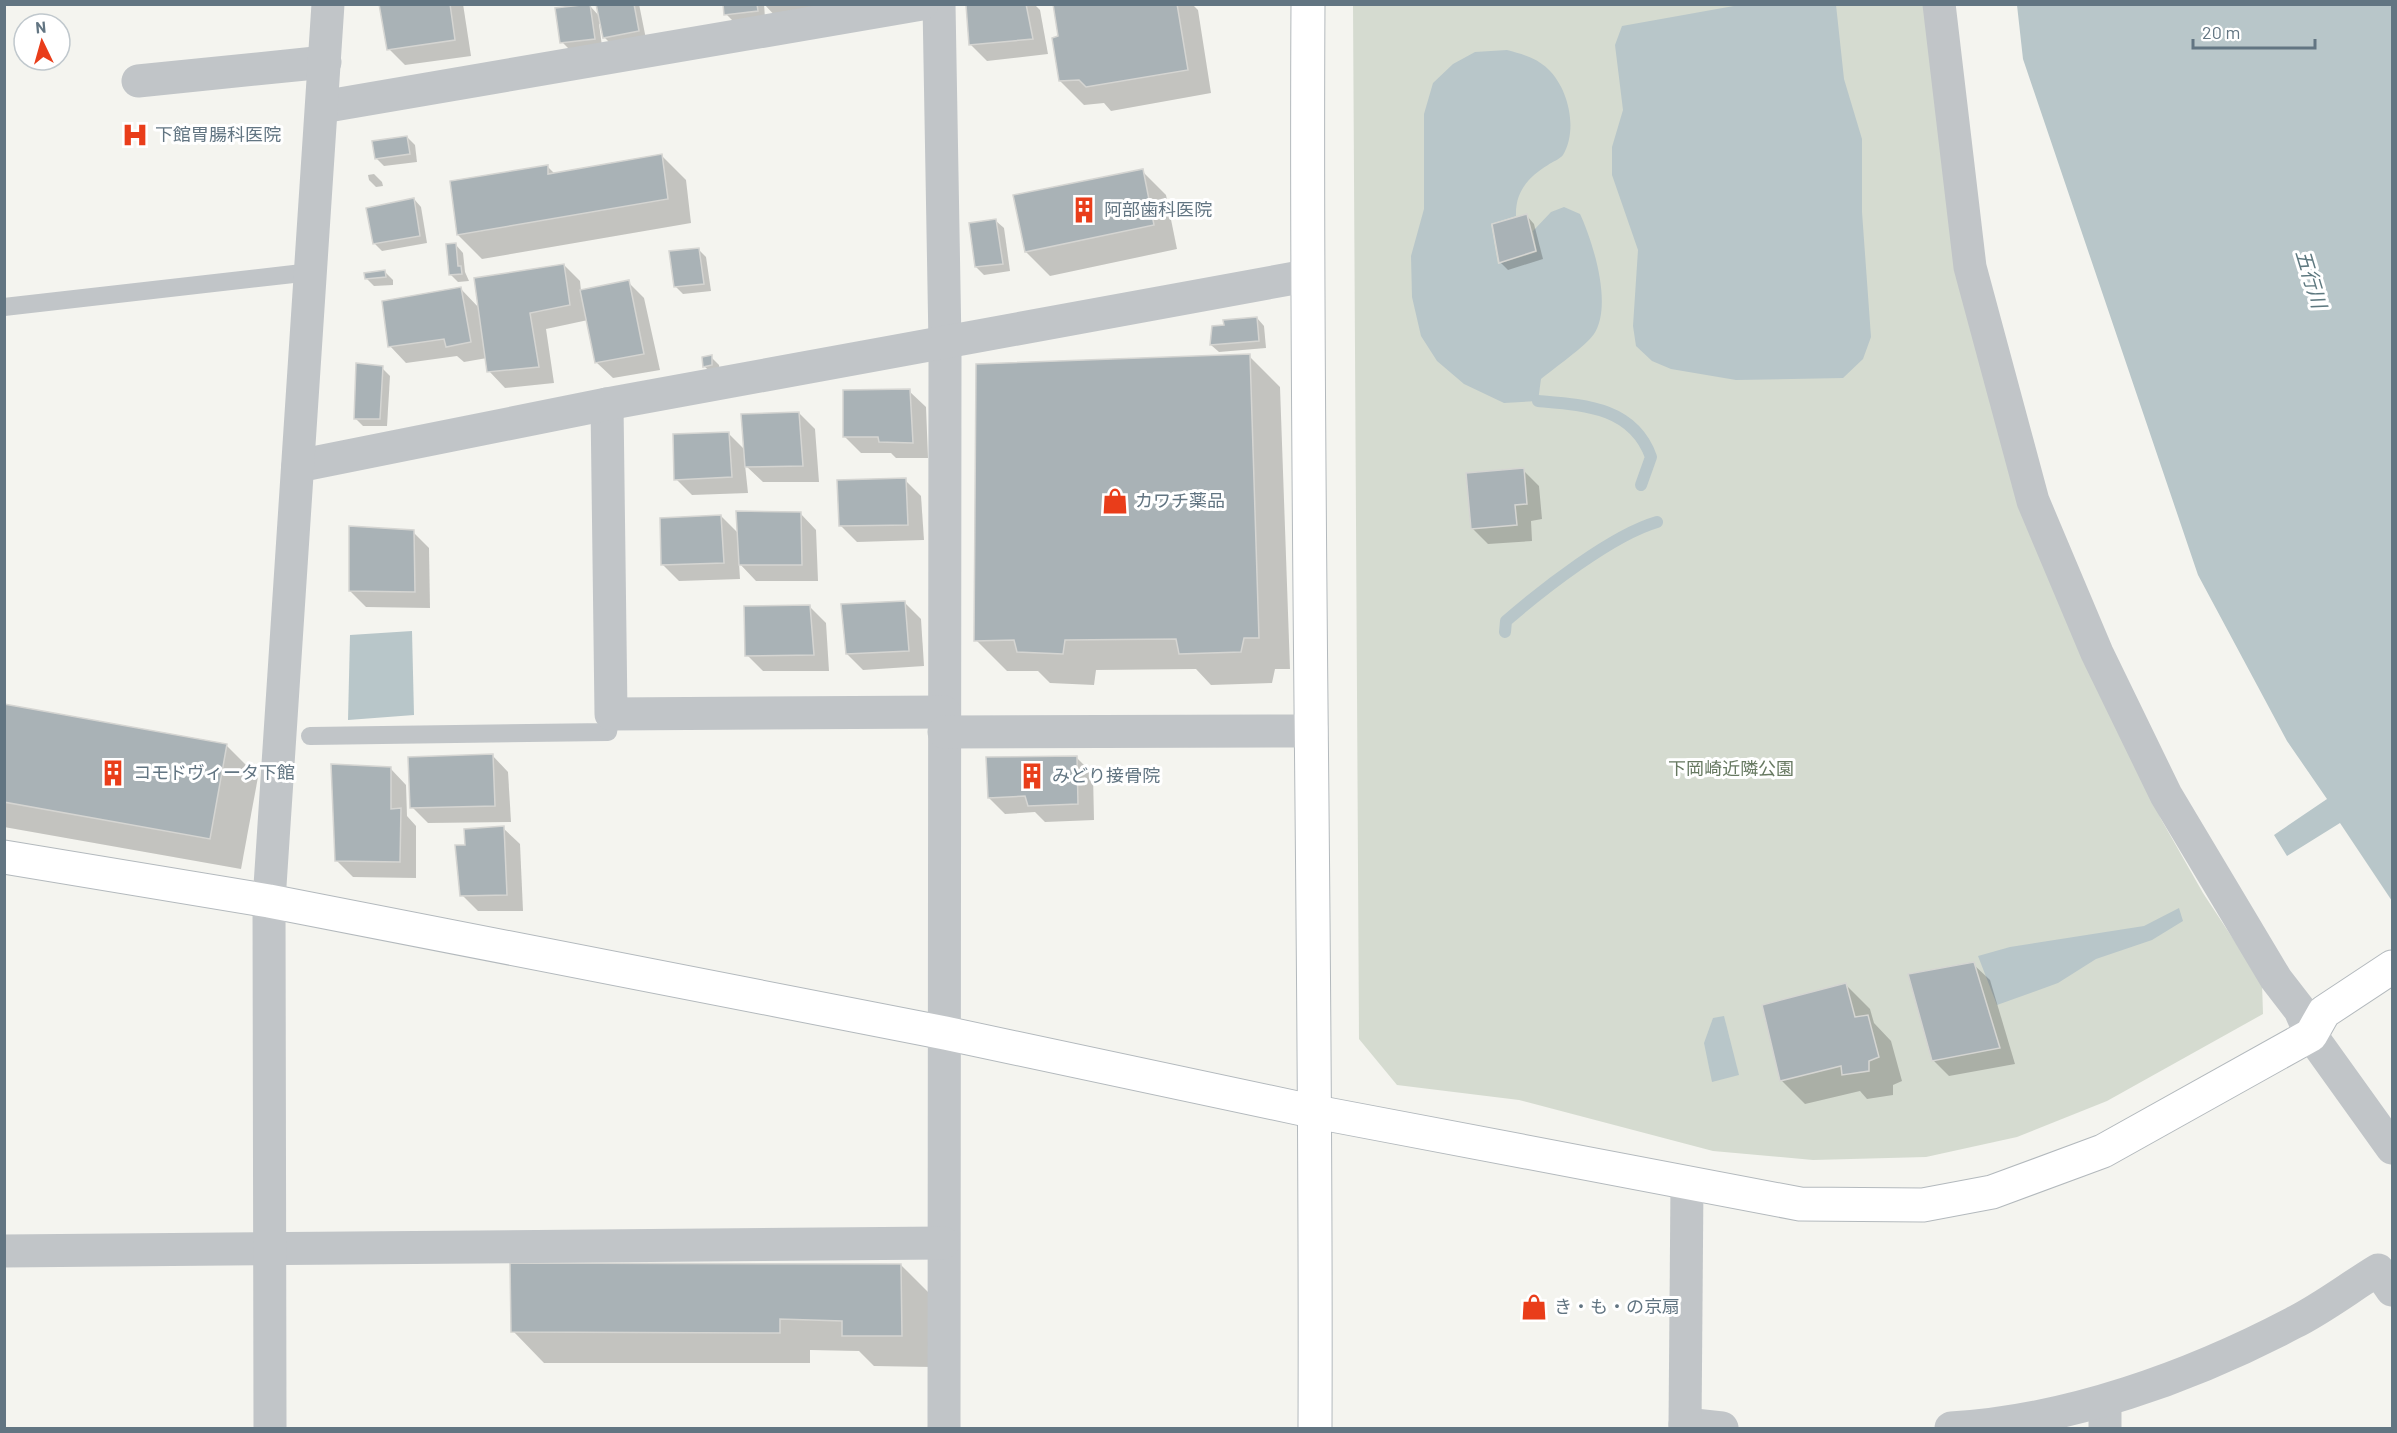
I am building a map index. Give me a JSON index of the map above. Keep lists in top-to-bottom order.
{
  "water": ["五行川"],
  "parks": ["下岡崎近隣公園"],
  "places": {
    "hospital": ["下館胃腸科医院"],
    "building": ["阿部歯科医院", "コモドヴィータ下館", "みどり接骨院"],
    "shop": ["カワチ薬品", "き・も・の京扇"]
  },
  "scale_bar": "20 m",
  "north": "top"
}
